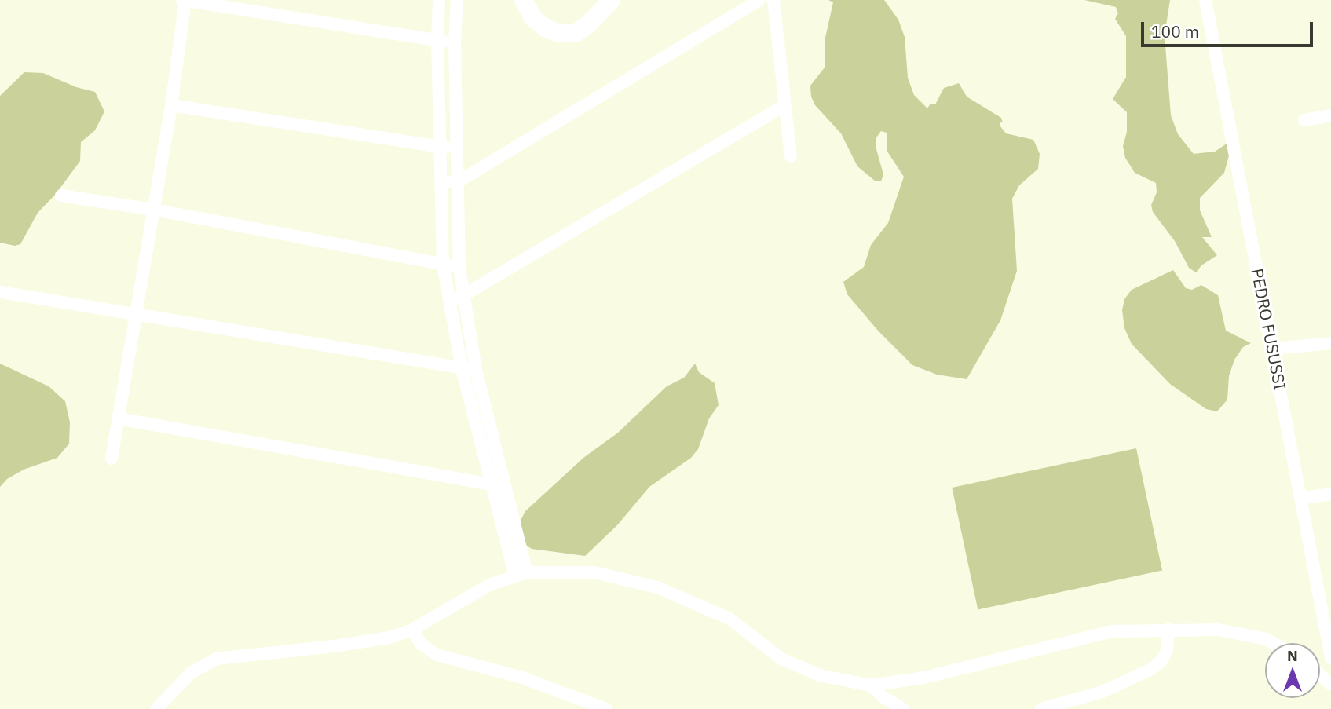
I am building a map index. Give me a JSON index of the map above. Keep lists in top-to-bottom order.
{
  "streets": {
    "street": ["PEDRO FUSUSSI"]
  },
  "scale_bar": "100 m",
  "north": "top"
}
